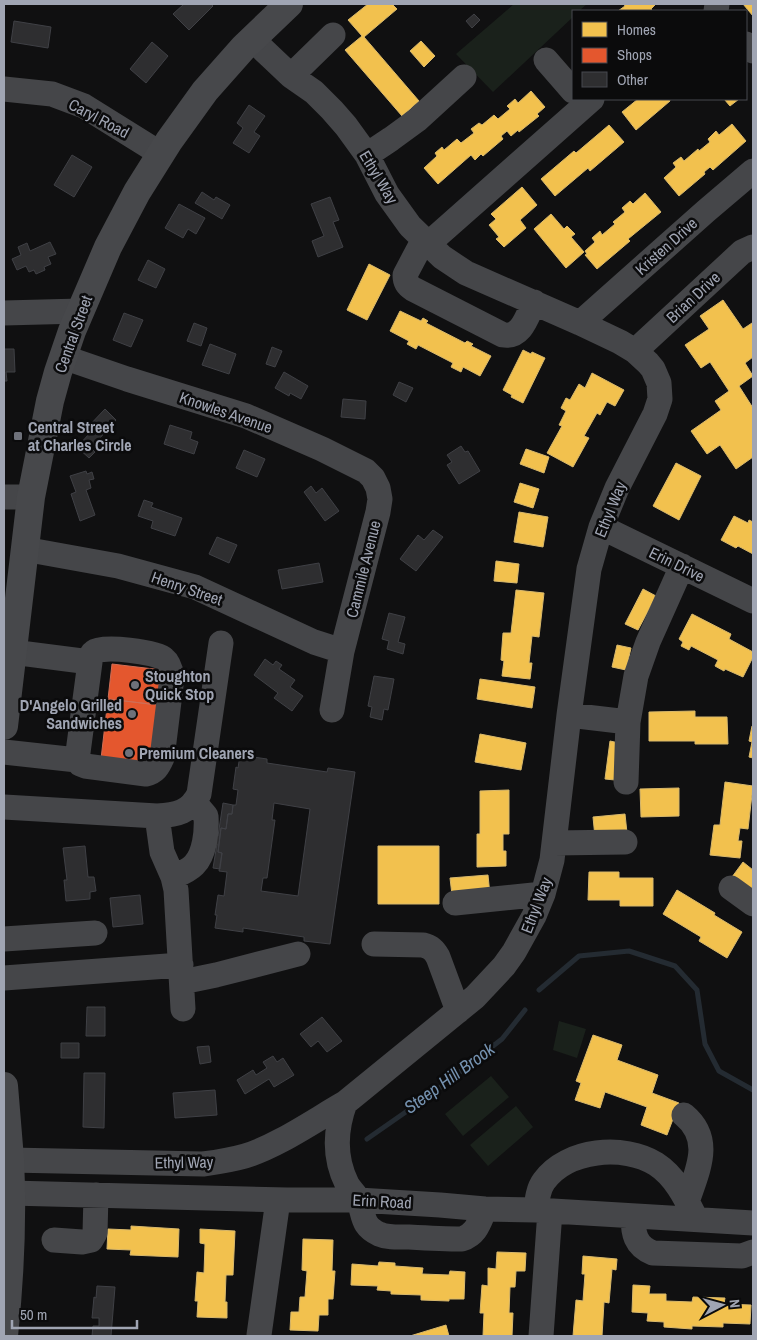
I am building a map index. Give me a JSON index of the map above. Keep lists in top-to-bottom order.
{
  "streets": {
    "main road": ["Central Street"],
    "street": [
      "Caryl Road",
      "Ethyl Way",
      "Kristen Drive",
      "Brian Drive",
      "Knowles Avenue",
      "Erin Drive",
      "Cammile Avenue",
      "Henry Street",
      "Erin Road"
    ]
  },
  "crossings": [
    ["Caryl Road", "Central Street"],
    ["Ethyl Way", "Kristen Drive"],
    ["Ethyl Way", "Brian Drive"],
    ["Ethyl Way", "Central Street"],
    ["Ethyl Way", "Erin Drive"],
    ["Central Street", "Knowles Avenue"],
    ["Central Street", "Henry Street"],
    ["Knowles Avenue", "Cammile Avenue"],
    ["Cammile Avenue", "Henry Street"]
  ],
  "water": ["Steep Hill Brook"],
  "places": {
    "transit": ["Central Street at Charles Circle"],
    "other": ["Stoughton Quick Stop", "D'Angelo Grilled Sandwiches", "Premium Cleaners"]
  },
  "legend": ["Homes", "Shops", "Other"],
  "scale_bar": "50 m",
  "north": "right"
}
